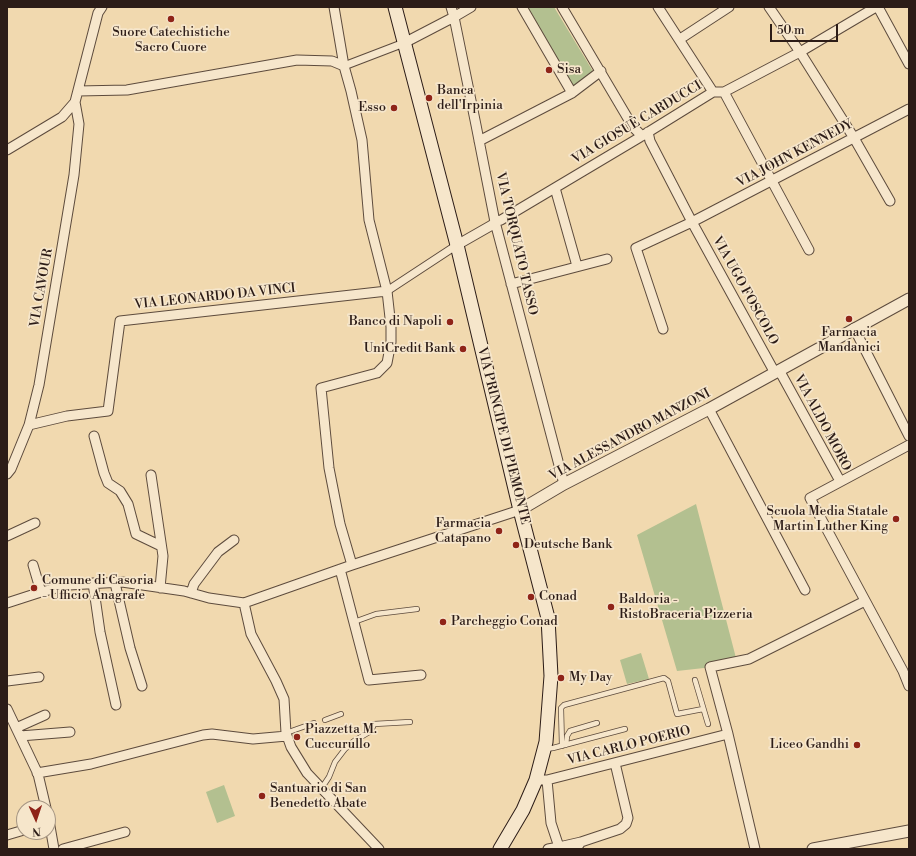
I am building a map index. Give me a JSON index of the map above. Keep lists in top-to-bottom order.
{
  "streets": {
    "main road": ["VIA PRINCIPE DI PIEMONTE"],
    "street": [
      "VIA GIOSUÈ CARDUCCI",
      "VIA JOHN KENNEDY",
      "VIA TORQUATO TASSO",
      "VIA CAVOUR",
      "VIA UGO FOSCOLO",
      "VIA LEONARDO DA VINCI",
      "VIA ALDO MORO",
      "VIA ALESSANDRO MANZONI",
      "VIA CARLO POERIO"
    ]
  },
  "crossings": [
    ["VIA GIOSUÈ CARDUCCI", "VIA TORQUATO TASSO"],
    ["VIA GIOSUÈ CARDUCCI", "VIA UGO FOSCOLO"],
    ["VIA GIOSUÈ CARDUCCI", "VIA PRINCIPE DI PIEMONTE"],
    ["VIA JOHN KENNEDY", "VIA UGO FOSCOLO"],
    ["VIA TORQUATO TASSO", "VIA ALESSANDRO MANZONI"],
    ["VIA CAVOUR", "VIA LEONARDO DA VINCI"],
    ["VIA UGO FOSCOLO", "VIA ALDO MORO"],
    ["VIA UGO FOSCOLO", "VIA ALESSANDRO MANZONI"],
    ["VIA ALDO MORO", "VIA ALESSANDRO MANZONI"],
    ["VIA ALESSANDRO MANZONI", "VIA PRINCIPE DI PIEMONTE"],
    ["VIA PRINCIPE DI PIEMONTE", "VIA CARLO POERIO"]
  ],
  "places": [
    "Suore Catechistiche Sacro Cuore",
    "Sisa",
    "Banca dell'Irpinia",
    "Esso",
    "Farmacia Mandanici",
    "Banco di Napoli",
    "UniCredit Bank",
    "Scuola Media Statale Martin Luther King",
    "Farmacia Catapano",
    "Deutsche Bank",
    "Comune di Casoria - Ufficio Anagrafe",
    "Conad",
    "Baldoria - RistoBraceria Pizzeria",
    "Parcheggio Conad",
    "My Day",
    "Piazzetta M. Cuccurullo",
    "Liceo Gandhi",
    "Santuario di San Benedetto Abate"
  ],
  "scale_bar": "50 m",
  "north": "bottom"
}
